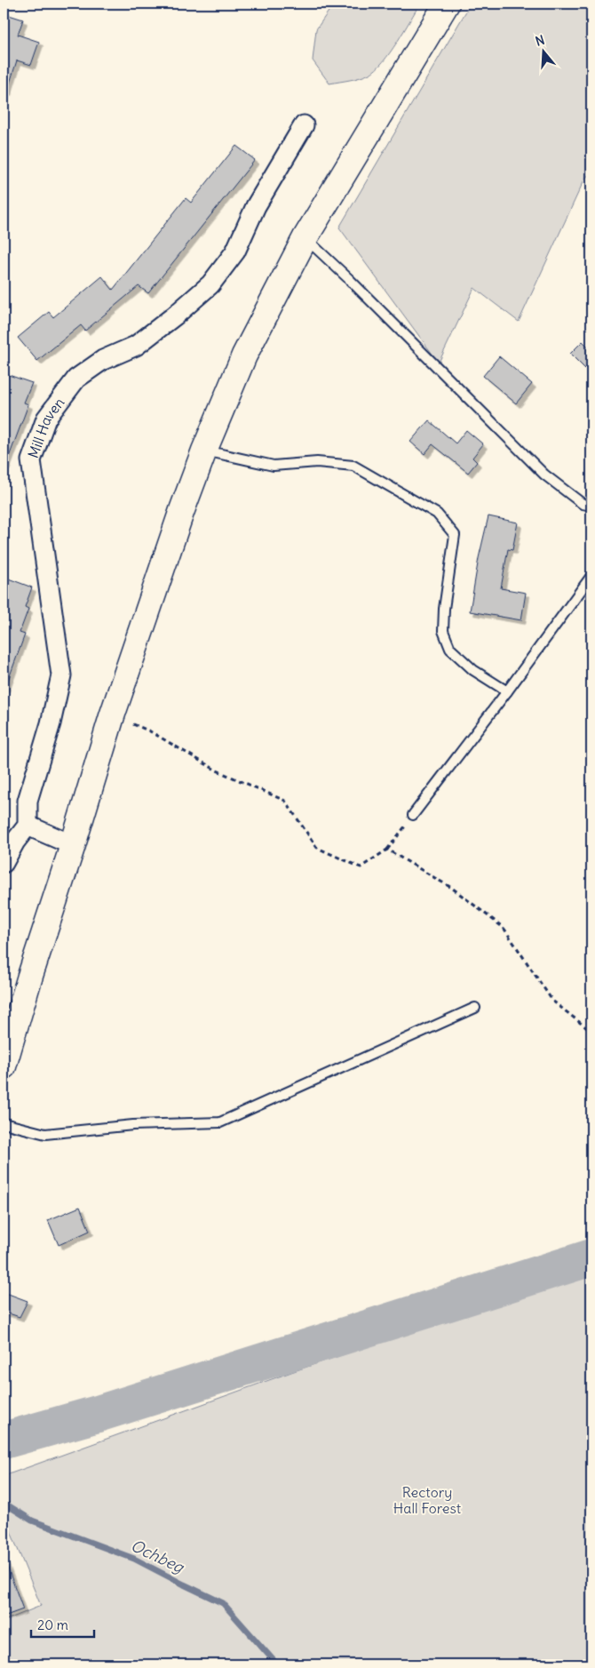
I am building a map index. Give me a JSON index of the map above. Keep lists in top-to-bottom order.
{
  "streets": {
    "street": ["Mill Haven"]
  },
  "water": ["Ochbeg"],
  "parks": ["Rectory Hall Forest"],
  "scale_bar": "20 m",
  "north": "top"
}
